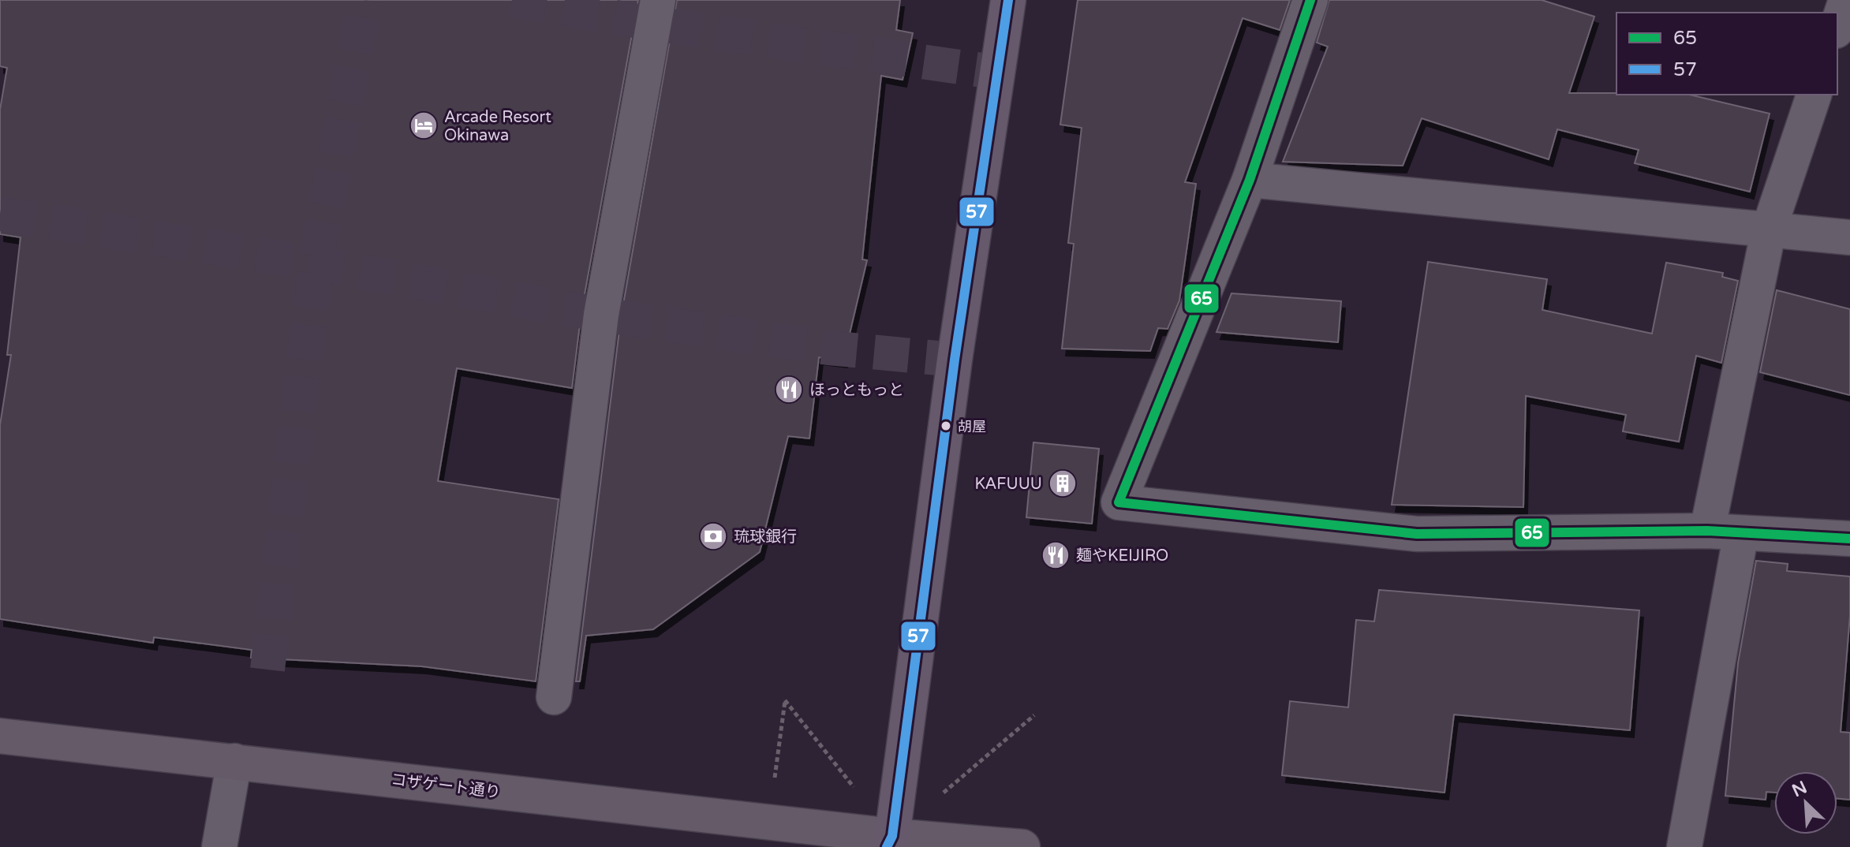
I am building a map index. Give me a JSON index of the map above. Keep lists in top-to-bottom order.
{
  "streets": {
    "main road": ["コザゲート通り"]
  },
  "places": {
    "hotel": ["Arcade Resort Okinawa"],
    "restaurant": ["ほっともっと", "麺やKEIJIRO"],
    "other": ["胡屋"],
    "building": ["KAFUUU"],
    "bank": ["琉球銀行"]
  },
  "lines": ["transit line 65", "transit line 57"],
  "legend": ["65", "57"],
  "north": "top left"
}
